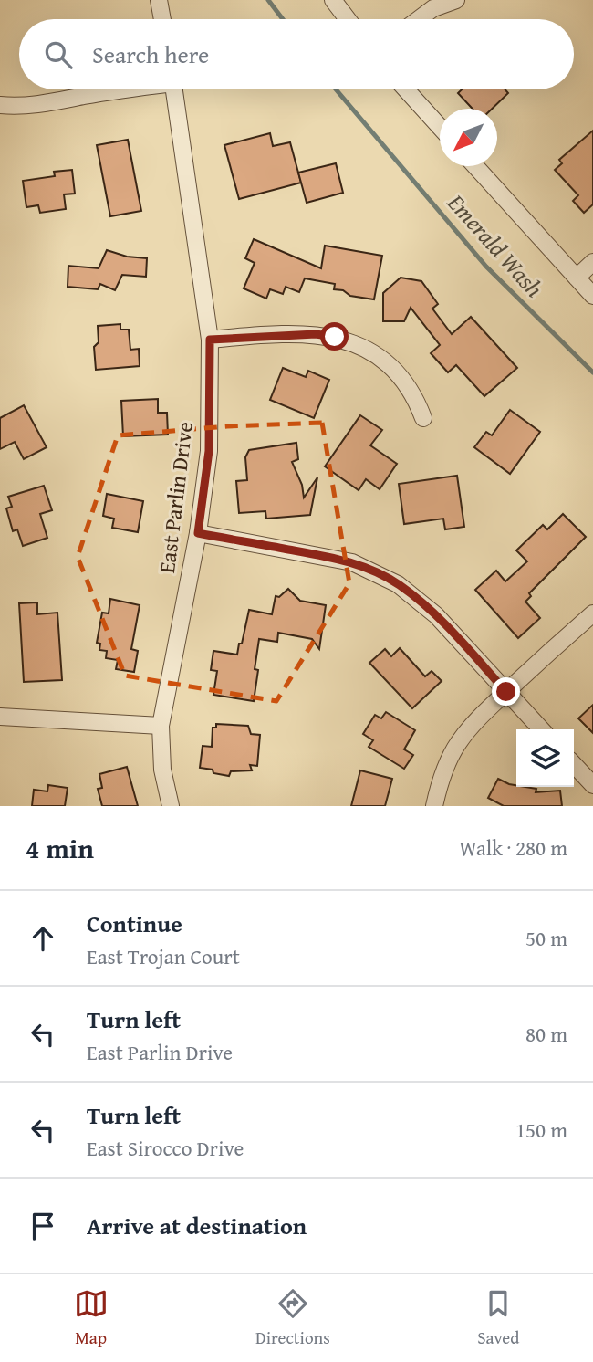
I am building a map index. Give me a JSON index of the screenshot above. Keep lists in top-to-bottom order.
{
  "streets": {
    "street": ["East Parlin Drive"]
  },
  "water": ["Emerald Wash"],
  "north": "bottom left",
  "page": {
    "search": "Search here",
    "heading": ["4 min", "Walk · 280 m"],
    "list": [
      ["Continue", "East Trojan Court", "50 m"],
      ["Turn left", "East Parlin Drive", "80 m"],
      ["Turn left", "East Sirocco Drive", "150 m"],
      "Arrive at destination"
    ],
    "nav": ["Map", "Directions", "Saved"]
  }
}
